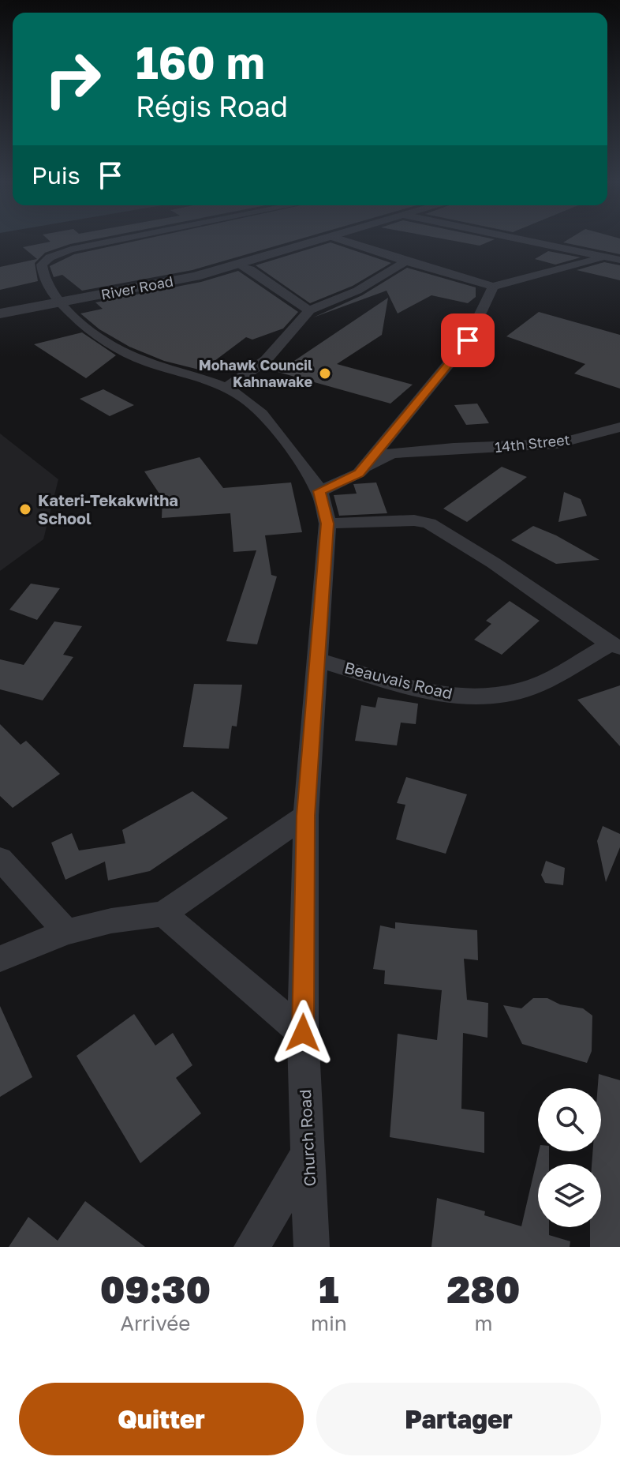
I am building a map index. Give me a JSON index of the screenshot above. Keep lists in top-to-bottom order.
{
  "streets": {
    "street": [
      "River Road",
      "14th Street",
      "Beauvais Road",
      "Church Road"
    ]
  },
  "crossings": [
    ["River Road", "Church Road"],
    ["14th Street", "Church Road"],
    ["Beauvais Road", "Church Road"]
  ],
  "places": ["Mohawk Council Kahnawake", "Kateri-Tekakwitha School"],
  "page": {
    "turn": ["160 m", "Régis Road"],
    "then": "Puis",
    "eta": [
      "09:30",
      "Arrivée",
      "1",
      "min",
      "280",
      "m"
    ],
    "buttons": ["Quitter", "Partager"]
  }
}
